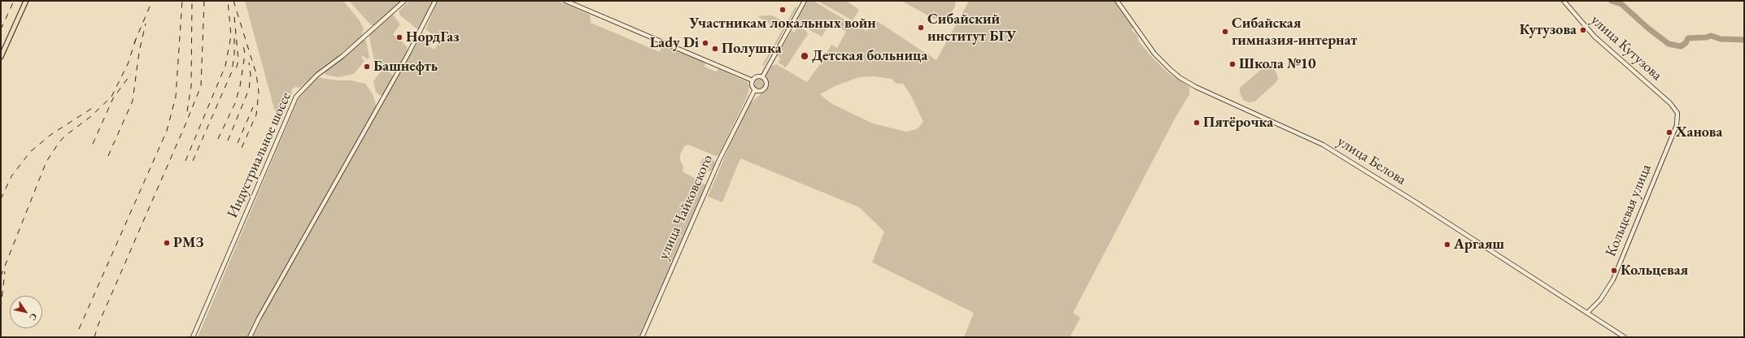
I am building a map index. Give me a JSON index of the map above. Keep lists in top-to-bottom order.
{
  "streets": {
    "main road": [
      "улица Кутузова",
      "Индустриальное шоссе",
      "улица Белова",
      "улица Чайковского",
      "Кольцевая улица"
    ]
  },
  "crossings": [
    ["улица Кутузова", "Кольцевая улица"],
    ["улица Белова", "Кольцевая улица"]
  ],
  "places": [
    "Участникам локальных войн",
    "Сибайский институт БГУ",
    "Кутузова",
    "Сибайская гимназия-интернат",
    "НордГаз",
    "Lady Di",
    "Полушка",
    "Детская больница",
    "Школа №10",
    "Башнефть",
    "Пятёрочка",
    "Ханова",
    "РМЗ",
    "Аргаяш",
    "Кольцевая"
  ],
  "north": "bottom right"
}
